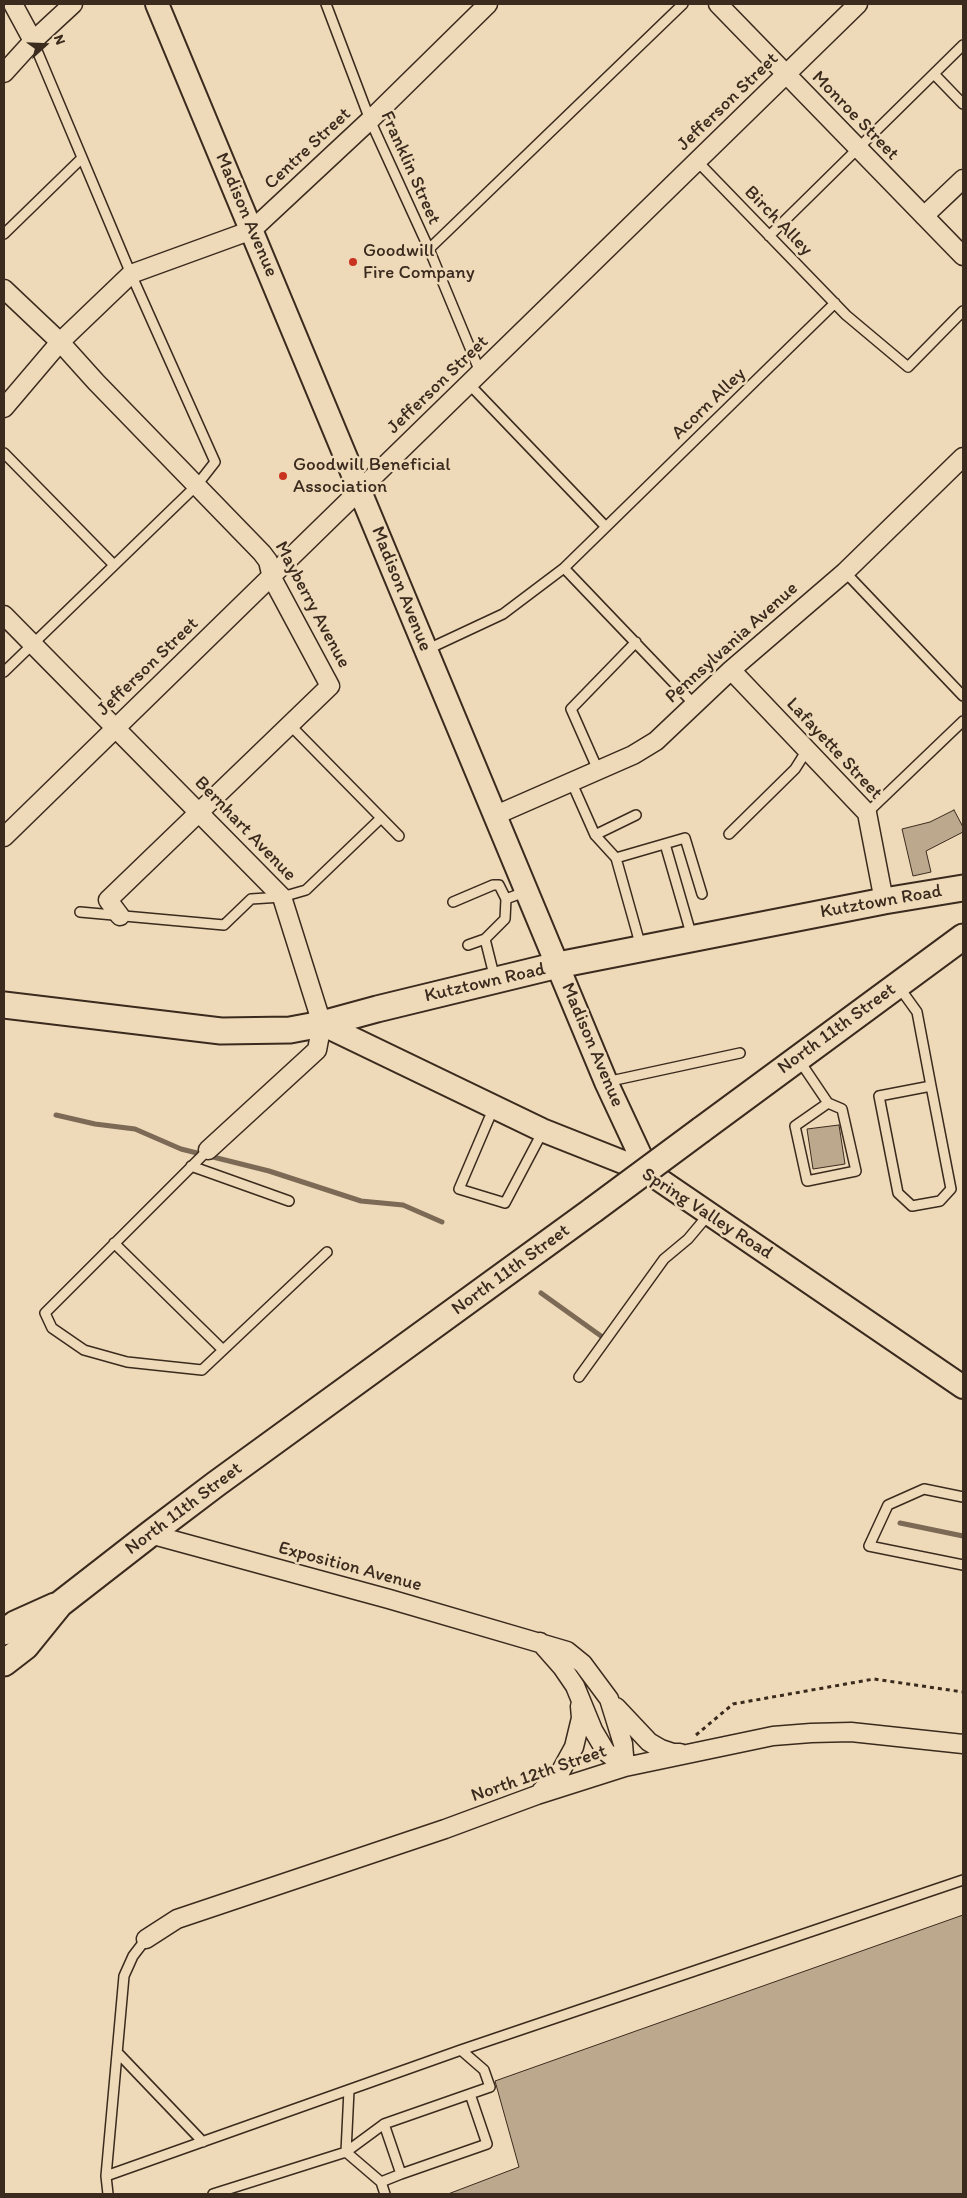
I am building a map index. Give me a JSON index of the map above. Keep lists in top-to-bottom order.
{
  "streets": {
    "main road": ["Kutztown Road", "North 11th Street"],
    "street": [
      "Jefferson Street",
      "Monroe Street",
      "Centre Street",
      "Madison Avenue",
      "Mayberry Avenue",
      "Pennsylvania Avenue",
      "Lafayette Street",
      "Bernhart Avenue",
      "Spring Valley Road",
      "Exposition Avenue",
      "North 12th Street"
    ],
    "lane": ["Franklin Street", "Birch Alley", "Acorn Alley"]
  },
  "crossings": [
    ["Jefferson Street", "Monroe Street"],
    ["Jefferson Street", "Franklin Street"],
    ["Jefferson Street", "Madison Avenue"],
    ["Jefferson Street", "Birch Alley"],
    ["Jefferson Street", "Mayberry Avenue"],
    ["Jefferson Street", "Bernhart Avenue"],
    ["Centre Street", "Franklin Street"],
    ["Centre Street", "Madison Avenue"],
    ["Centre Street", "Mayberry Avenue"],
    ["Madison Avenue", "Acorn Alley"],
    ["Madison Avenue", "Pennsylvania Avenue"],
    ["Madison Avenue", "Kutztown Road"],
    ["Madison Avenue", "Spring Valley Road"],
    ["Birch Alley", "Acorn Alley"],
    ["Mayberry Avenue", "Bernhart Avenue"],
    ["Pennsylvania Avenue", "Lafayette Street"],
    ["Lafayette Street", "Kutztown Road"],
    ["Bernhart Avenue", "Kutztown Road"],
    ["Bernhart Avenue", "Spring Valley Road"],
    ["Kutztown Road", "Spring Valley Road"],
    ["North 11th Street", "Exposition Avenue"],
    ["Exposition Avenue", "North 12th Street"]
  ],
  "places": ["Goodwill Fire Company", "Goodwill Beneficial Association"],
  "north": "right"
}
